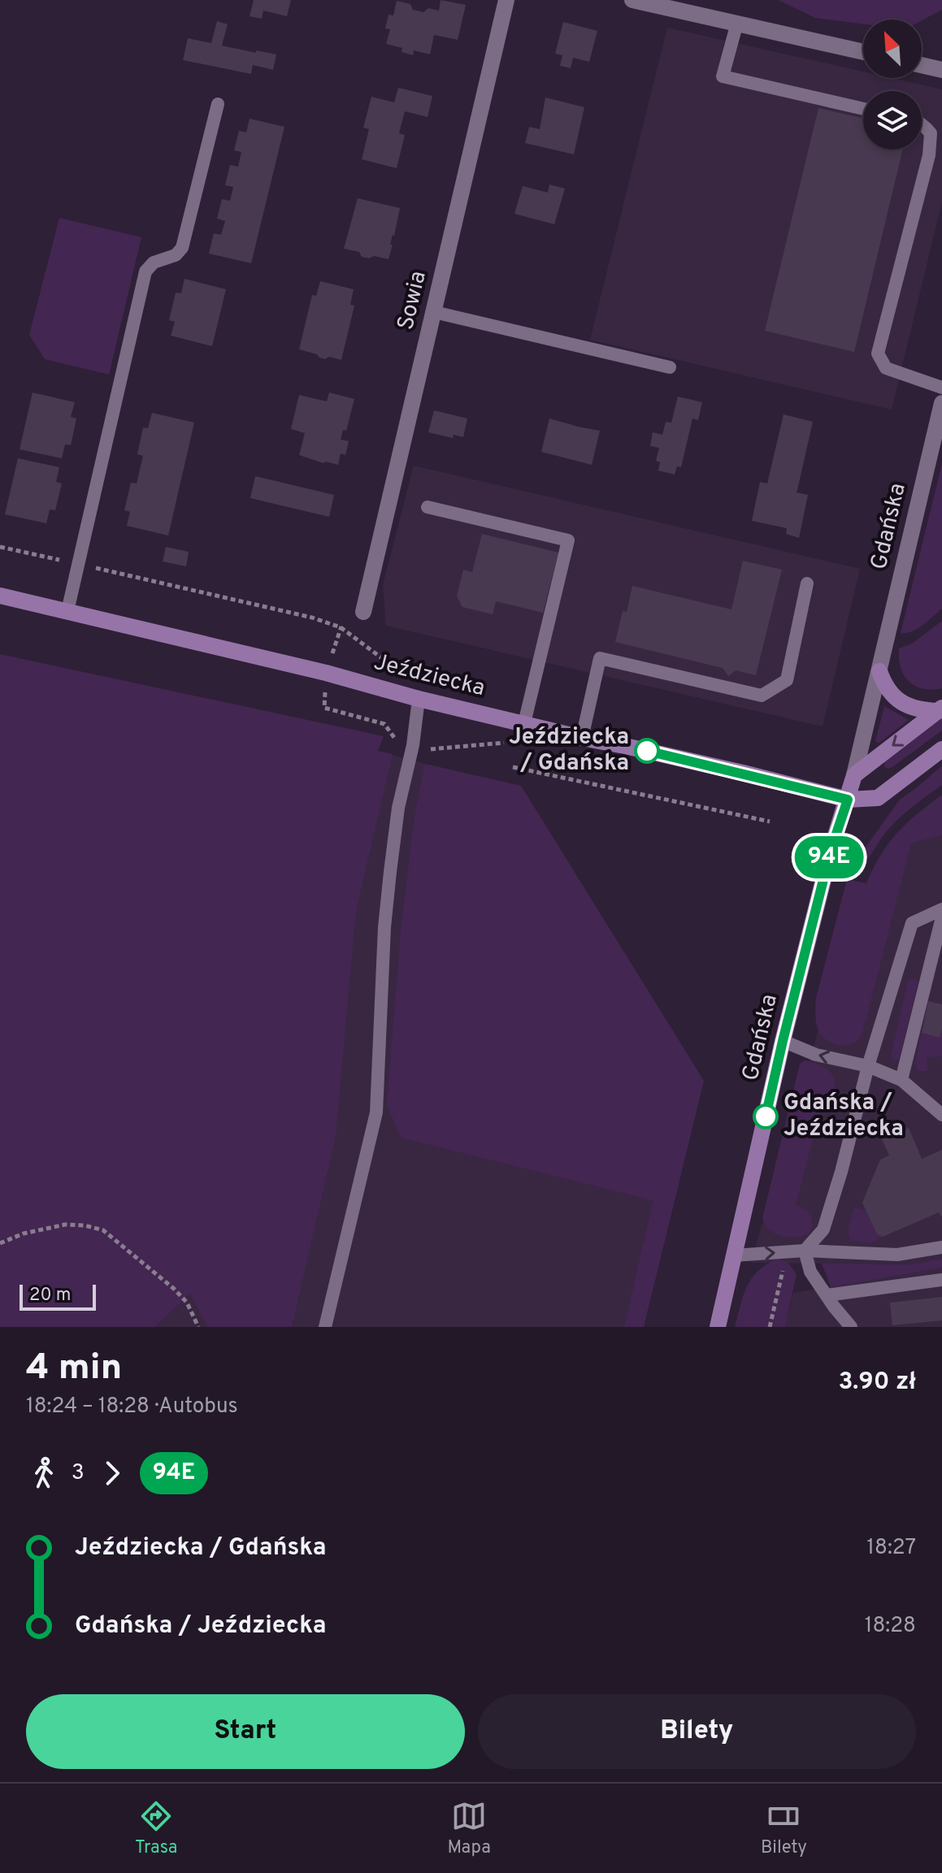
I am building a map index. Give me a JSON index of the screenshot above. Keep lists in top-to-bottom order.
{
  "streets": {
    "street": ["Sowia", "Gdańska", "Jeździecka"]
  },
  "crossings": [
    ["Gdańska", "Jeździecka"]
  ],
  "places": ["Jeździecka / Gdańska", "Gdańska / Jeździecka"],
  "lines": ["bus line 94E"],
  "scale_bar": "20 m",
  "north": "top left",
  "page": {
    "on_map": "94E",
    "scale": "20 m",
    "heading": ["4 min", "18:24 – 18:28 · Autobus", "3.90 zł"],
    "legs": ["3", "94E"],
    "list": [
      {
        "name": "Jeździecka / Gdańska",
        "value": "18:27"
      },
      {
        "name": "Gdańska / Jeździecka",
        "value": "18:28"
      }
    ],
    "buttons": ["Start", "Bilety"],
    "tabs": ["Trasa", "Mapa", "Bilety"]
  }
}
